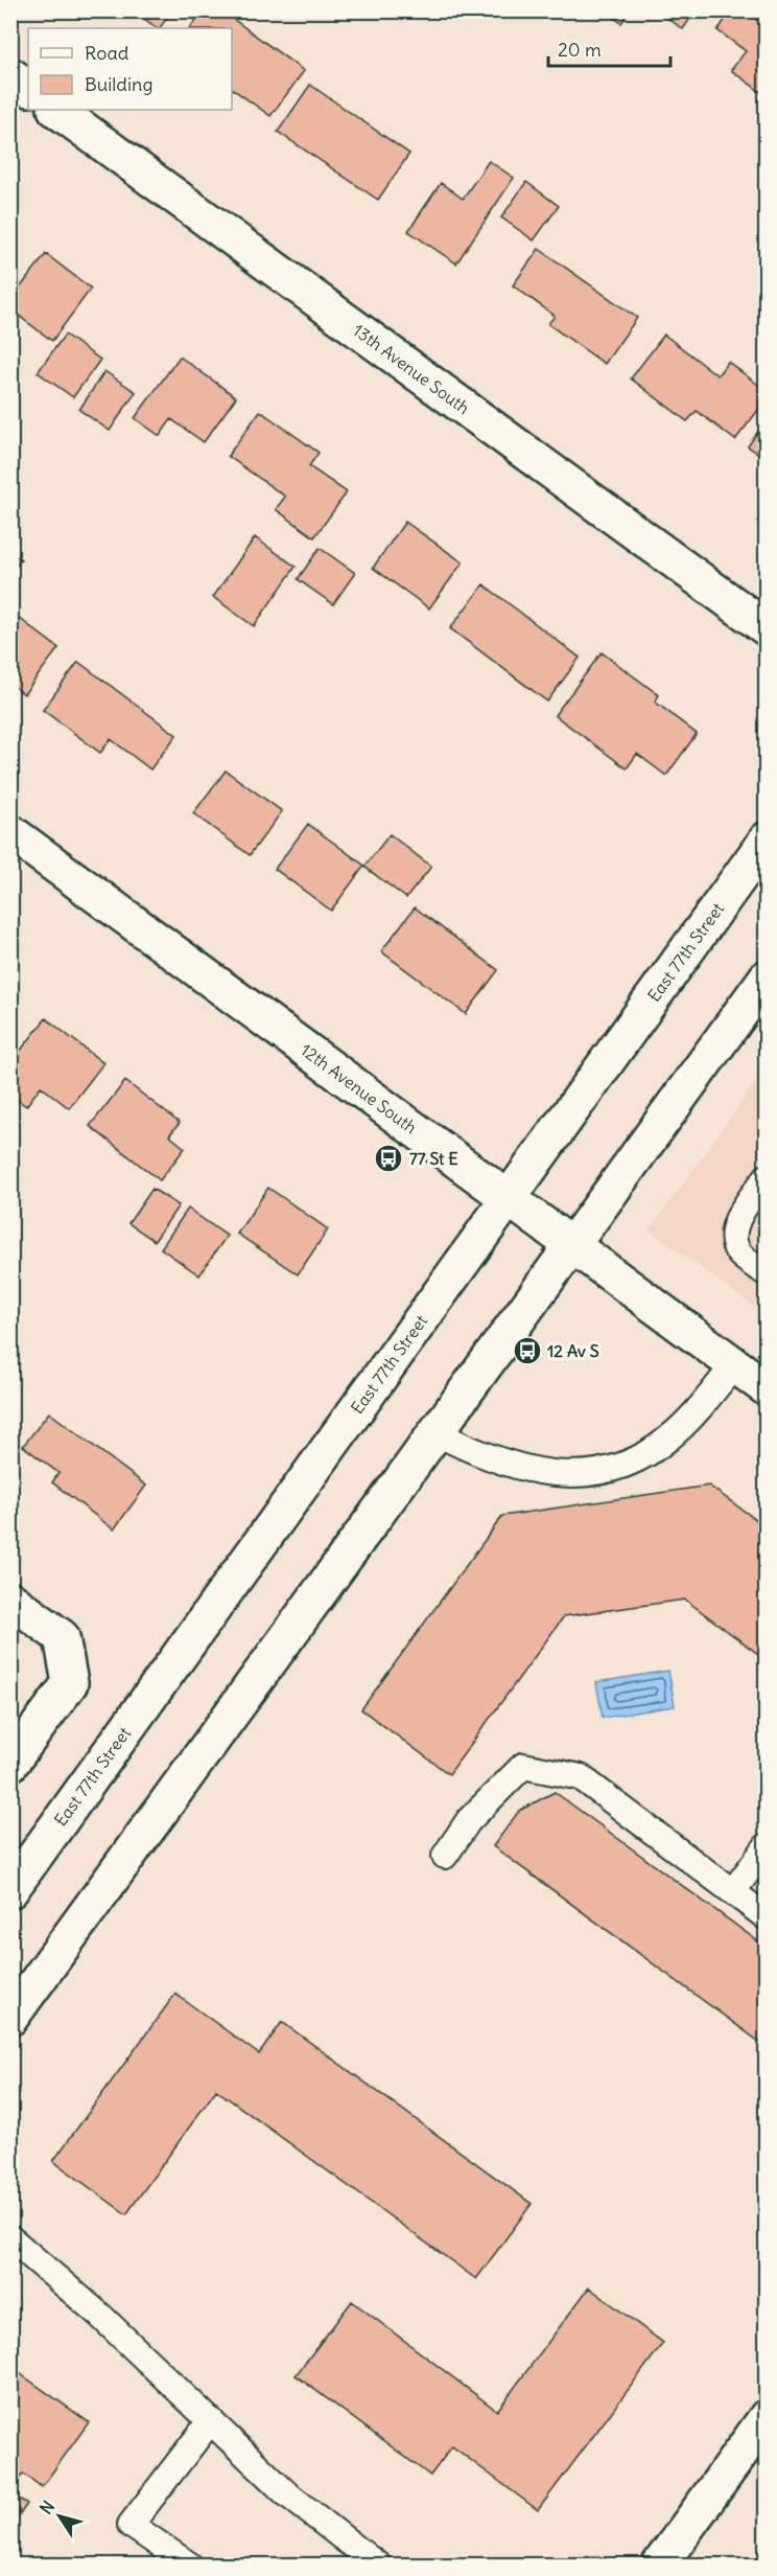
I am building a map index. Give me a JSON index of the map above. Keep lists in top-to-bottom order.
{
  "streets": {
    "street": ["13th Avenue South", "East 77th Street", "12th Avenue South"]
  },
  "crossings": [
    ["East 77th Street", "12th Avenue South"]
  ],
  "places": {
    "bus stop": ["77 St E", "12 Av S"]
  },
  "legend": ["Road", "Building"],
  "scale_bar": "20 m",
  "north": "top left"
}
